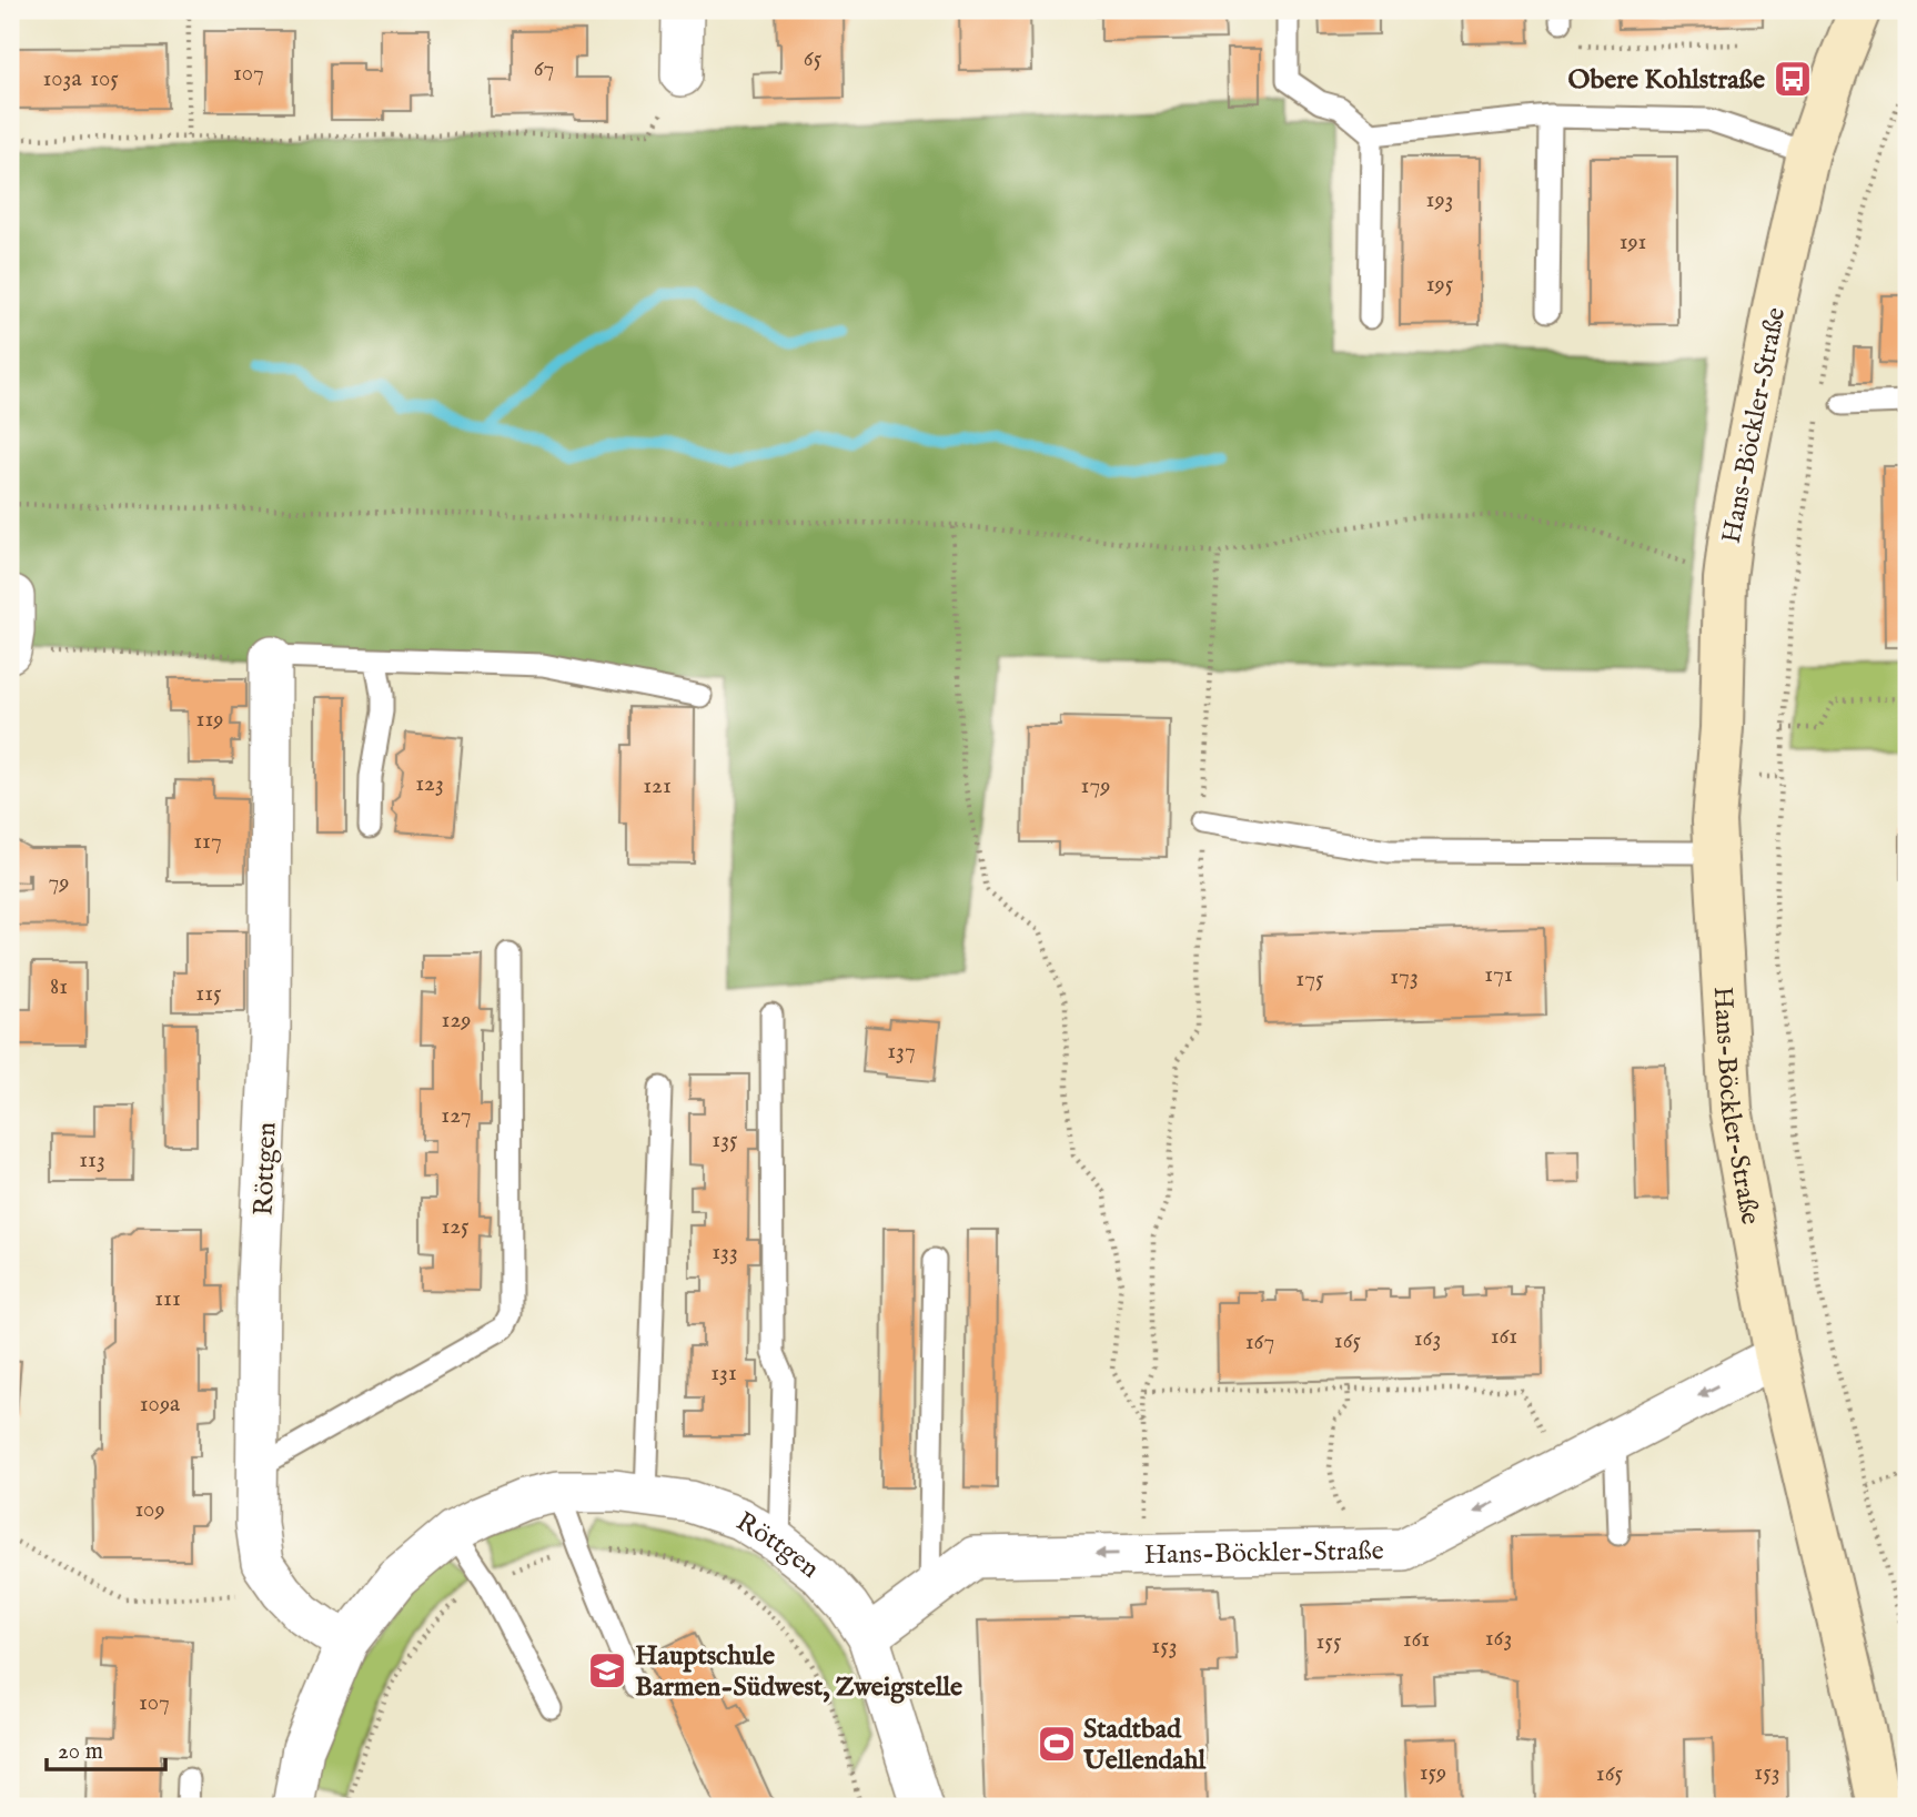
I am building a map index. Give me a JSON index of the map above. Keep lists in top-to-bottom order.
{
  "streets": {
    "street": ["Hans-Böckler-Straße", "Röttgen"]
  },
  "crossings": [
    ["Hans-Böckler-Straße", "Röttgen"]
  ],
  "places": {
    "bus stop": ["Obere Kohlstraße"],
    "school or university": ["Hauptschule Barmen-Südwest, Zweigstelle"],
    "sports": ["Stadtbad Uellendahl"]
  },
  "house_numbers": [
    "65",
    "67",
    "107",
    "103a",
    "105",
    "193",
    "191",
    "195",
    "119",
    "123",
    "121",
    "179",
    "117",
    "79",
    "171",
    "173",
    "175",
    "81",
    "115",
    "129",
    "137",
    "127",
    "135",
    "113",
    "125",
    "133",
    "111",
    "161",
    "163",
    "165",
    "167",
    "131",
    "109a",
    "109",
    "163",
    "161",
    "155",
    "153",
    "107",
    "159",
    "153",
    "165"
  ],
  "scale_bar": "20 m"
}
